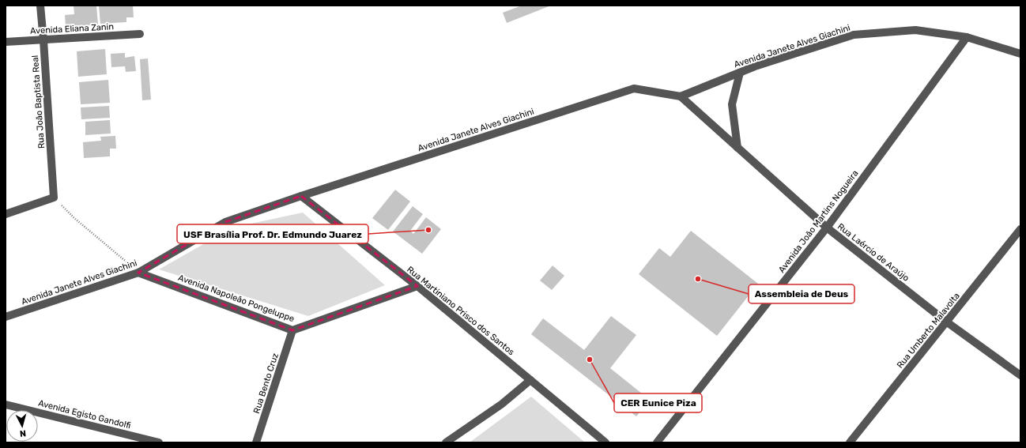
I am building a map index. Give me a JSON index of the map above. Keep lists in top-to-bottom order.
{
  "streets": {
    "street": [
      "Avenida Eliana Zanin",
      "Avenida Janete Alves Giachini",
      "Rua João Baptista Real",
      "Avenida João Martins Nogueira",
      "Rua Laércio de Araújo",
      "Avenida Napoleão Pongeluppe",
      "Rua Martiniano Prisco dos Santos",
      "Rua Umberto Malavolta",
      "Rua Bento Cruz",
      "Avenida Egisto Gandolfi"
    ]
  },
  "crossings": [
    ["Avenida Eliana Zanin", "Rua João Baptista Real"],
    ["Avenida Janete Alves Giachini", "Avenida João Martins Nogueira"],
    ["Avenida Janete Alves Giachini", "Rua Laércio de Araújo"],
    ["Avenida Janete Alves Giachini", "Avenida Napoleão Pongeluppe"],
    ["Avenida Janete Alves Giachini", "Rua Martiniano Prisco dos Santos"],
    ["Avenida João Martins Nogueira", "Rua Laércio de Araújo"],
    ["Rua Laércio de Araújo", "Rua Umberto Malavolta"],
    ["Avenida Napoleão Pongeluppe", "Rua Martiniano Prisco dos Santos"],
    ["Avenida Napoleão Pongeluppe", "Rua Bento Cruz"]
  ],
  "places": ["USF Brasília Prof. Dr. Edmundo Juarez", "Assembleia de Deus", "CER Eunice Piza"],
  "north": "bottom"
}
